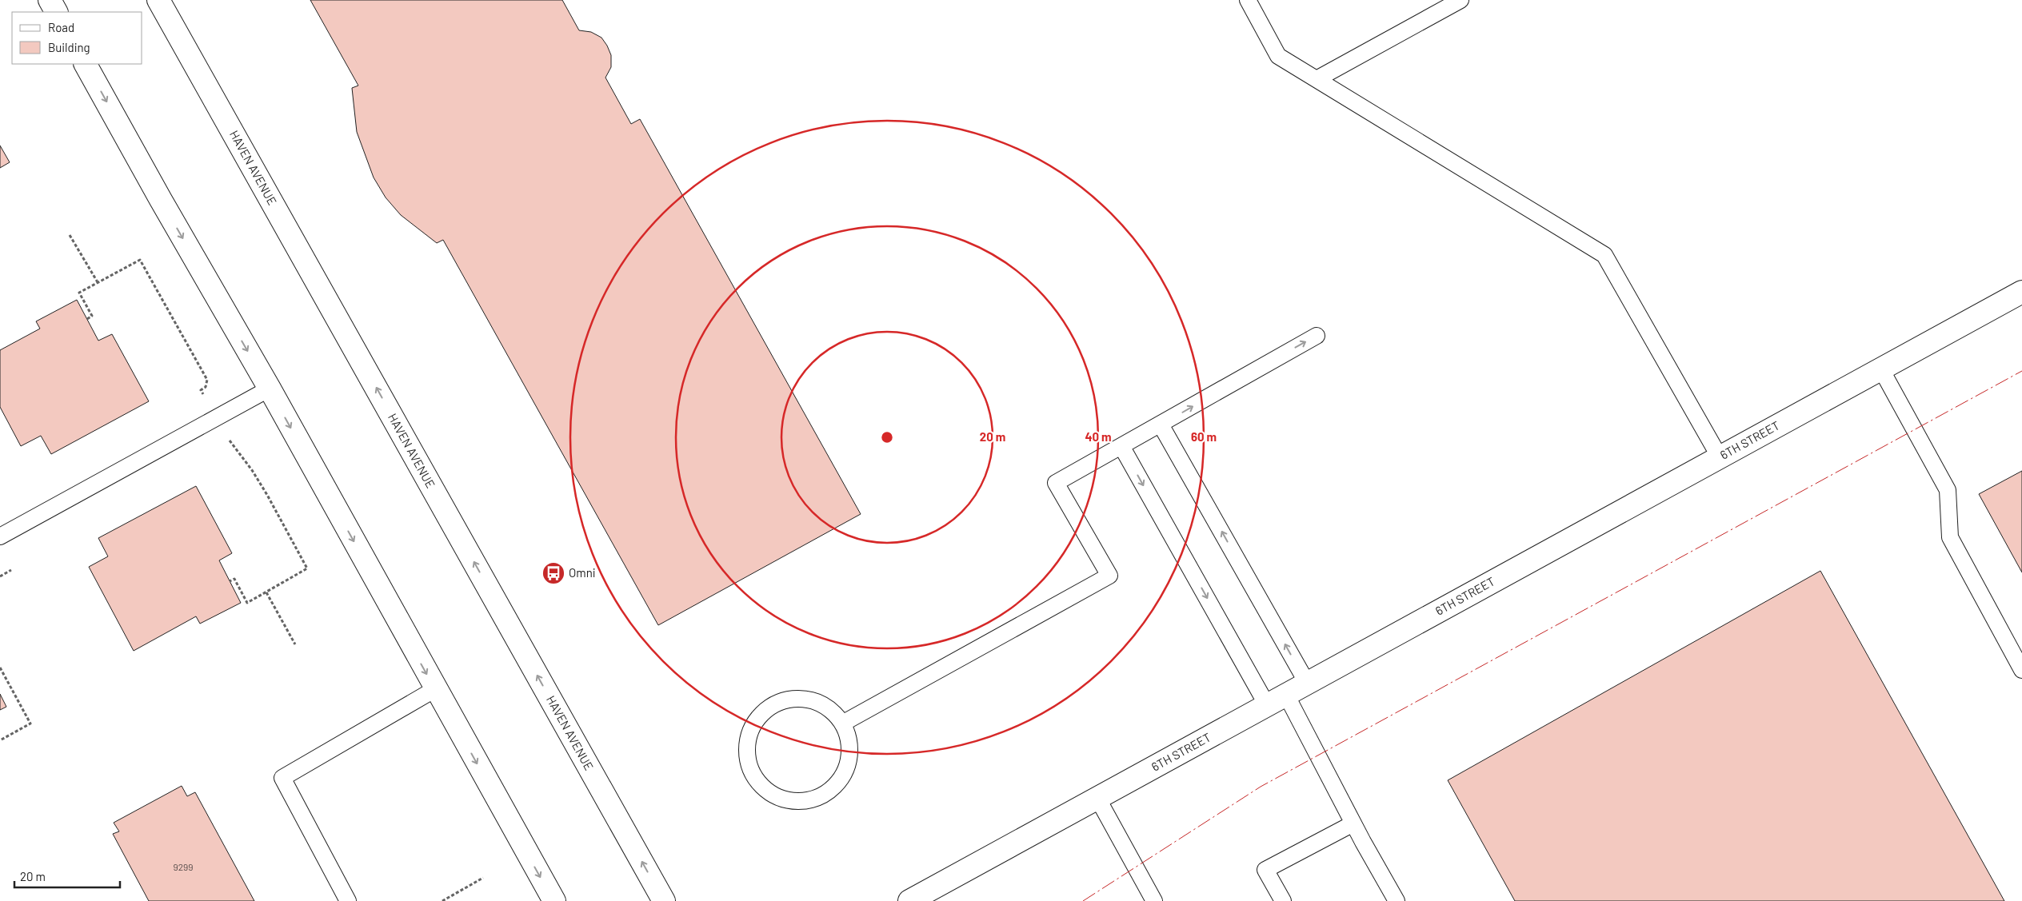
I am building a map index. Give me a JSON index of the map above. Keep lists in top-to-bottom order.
{
  "streets": {
    "main road": ["HAVEN AVENUE", "6TH STREET"]
  },
  "places": {
    "bus stop": ["Omni"]
  },
  "house_numbers": ["9299"],
  "legend": ["Road", "Building"],
  "scale_bar": "20 m",
  "rings": ["20 m", "40 m", "60 m"]
}
